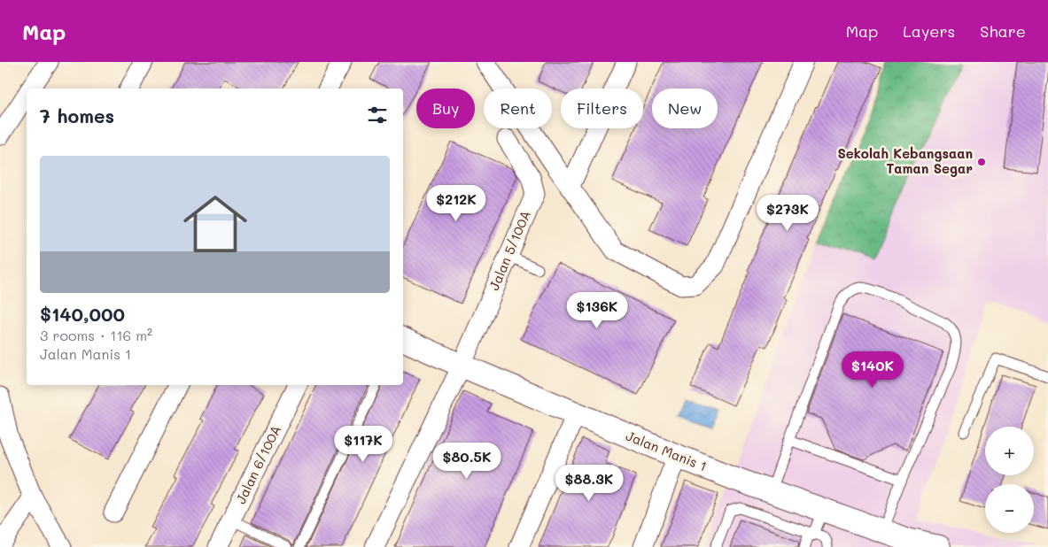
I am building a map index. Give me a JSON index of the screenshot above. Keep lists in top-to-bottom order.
{
  "streets": {
    "street": ["Jalan 5/100A", "Jalan Manis 1", "Jalan 6/100A"]
  },
  "crossings": [
    ["Jalan 5/100A", "Jalan Manis 1"]
  ],
  "places": ["Sekolah Kebangsaan Taman Segar"],
  "page": {
    "header": "Map",
    "nav": ["Map", "Layers", "Share"],
    "chip": [
      "Buy",
      "Rent",
      "Filters",
      "New"
    ],
    "heading": "7 homes",
    "list": [
      {
        "name": "$140,000",
        "note": "3 rooms · 116 m² · Jalan Manis 1"
      }
    ],
    "price": [
      "$212K",
      "$273K",
      "$136K",
      "$140K",
      "$117K",
      "$80.5K",
      "$88.3K"
    ],
    "map_buttons": ["+", "−"]
  }
}
